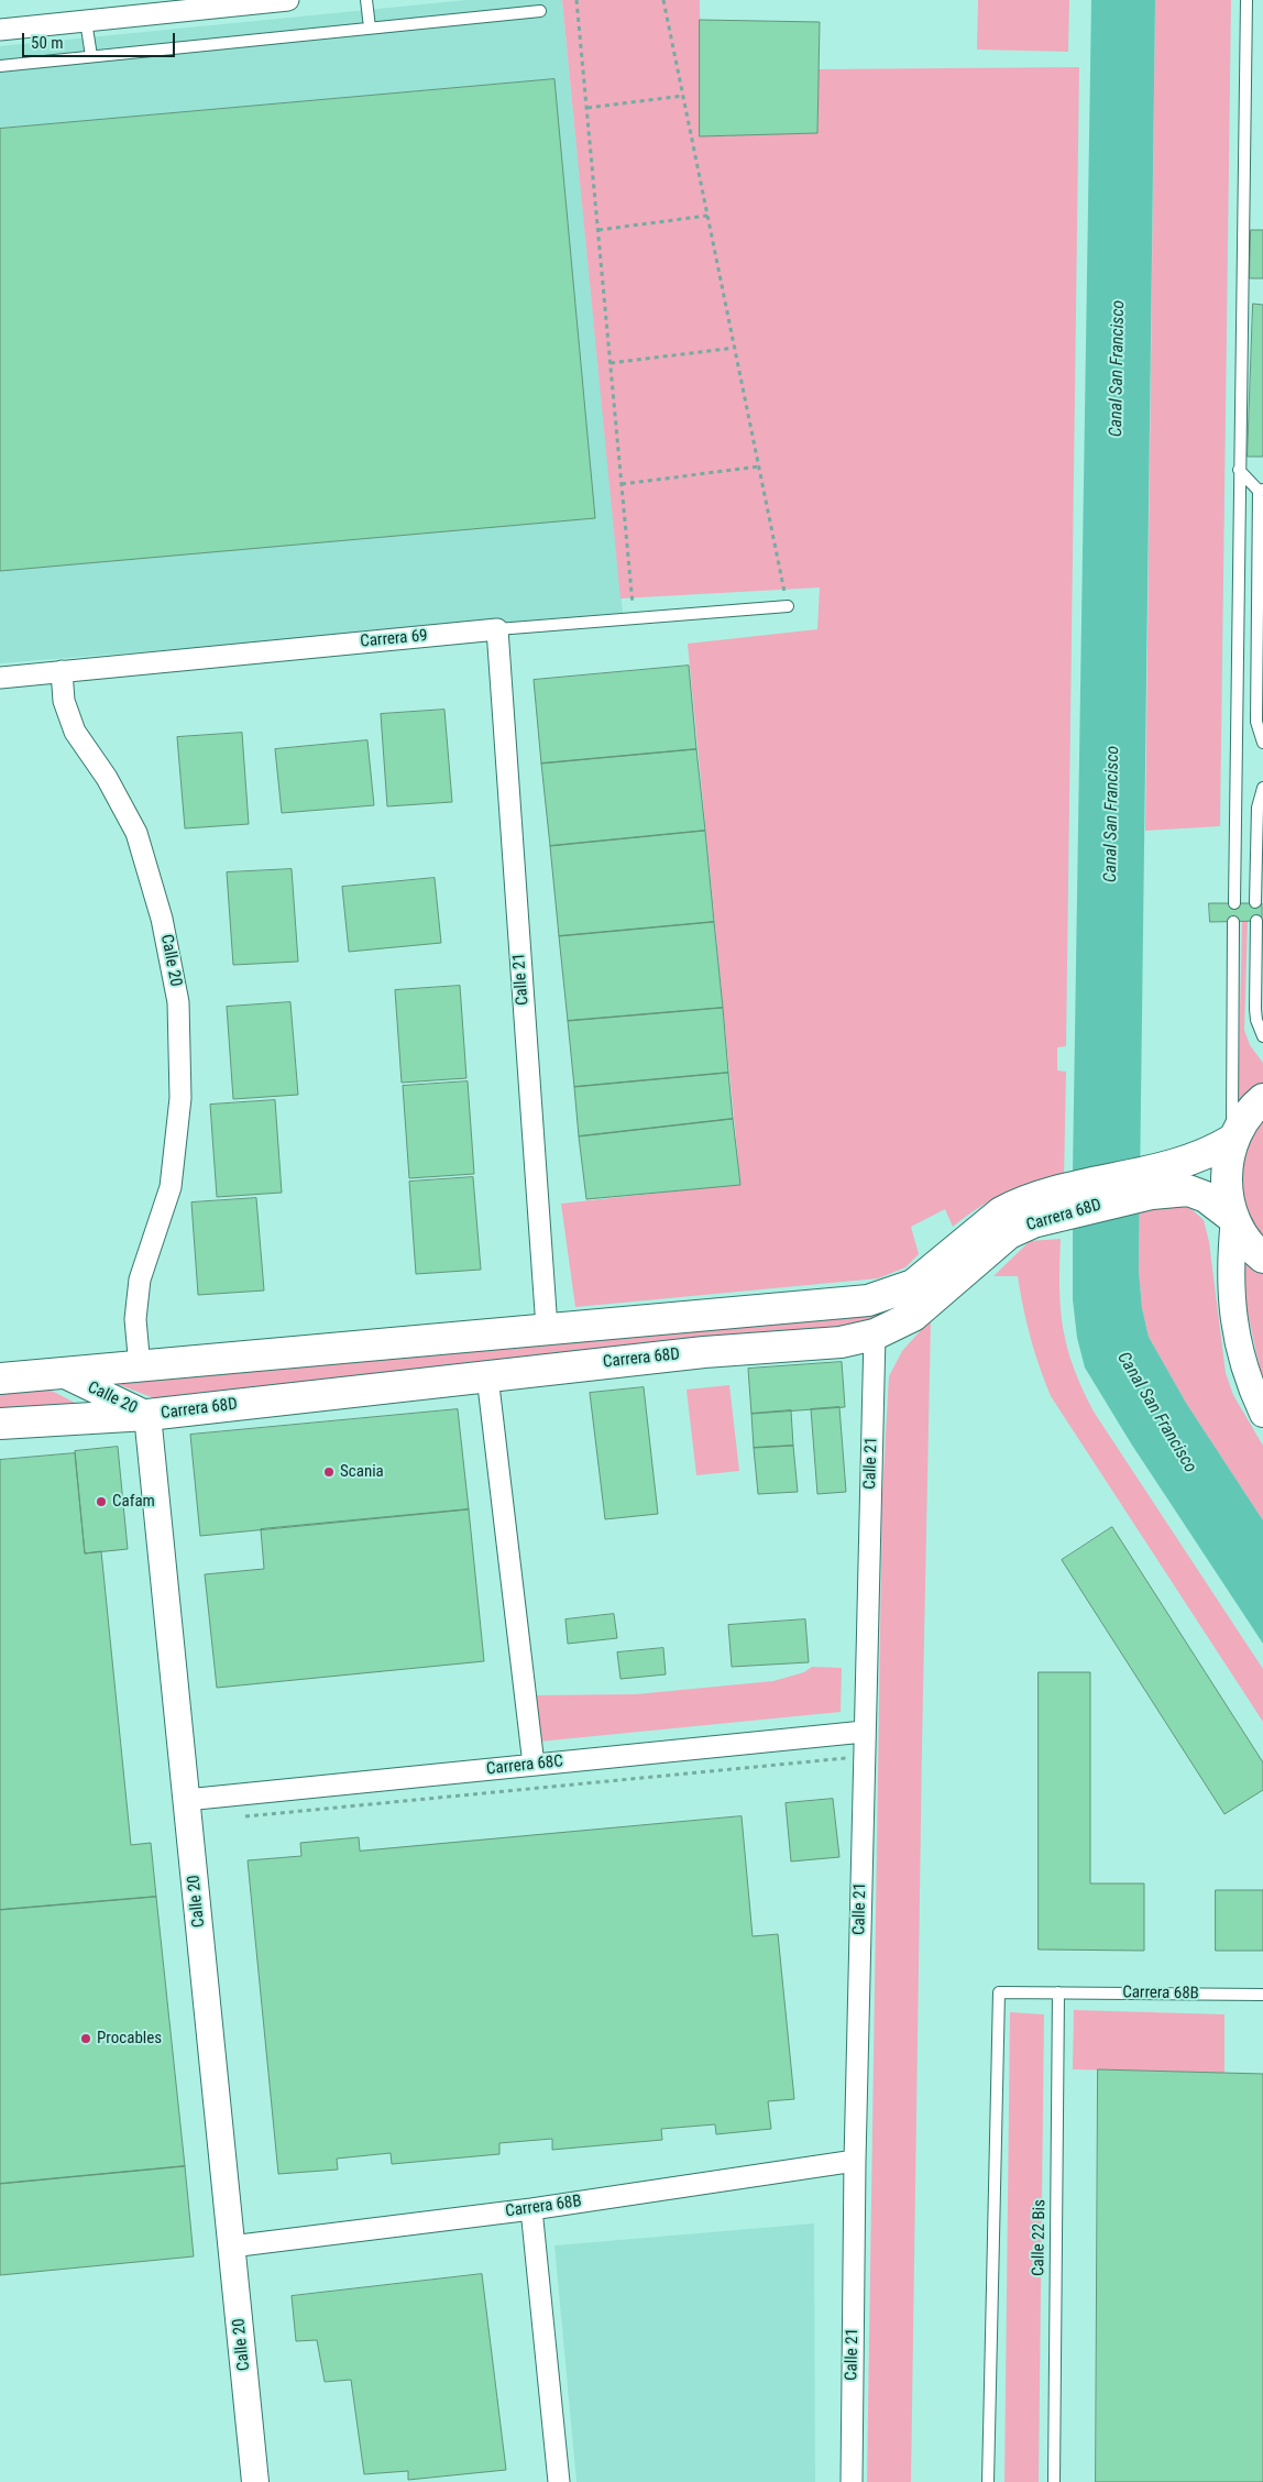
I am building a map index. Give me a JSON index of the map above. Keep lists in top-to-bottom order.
{
  "streets": {
    "main road": ["Carrera 68D"],
    "street": [
      "Carrera 69",
      "Calle 20",
      "Calle 21",
      "Carrera 68C",
      "Carrera 68B"
    ],
    "lane": ["Calle 22 Bis"]
  },
  "crossings": [
    ["Carrera 69", "Calle 20"],
    ["Carrera 69", "Calle 21"],
    ["Calle 20", "Carrera 68D"],
    ["Calle 20", "Carrera 68C"],
    ["Calle 20", "Carrera 68B"],
    ["Calle 21", "Carrera 68D"],
    ["Calle 21", "Carrera 68C"],
    ["Calle 21", "Carrera 68B"],
    ["Carrera 68B", "Calle 22 Bis"]
  ],
  "water": ["Canal San Francisco"],
  "places": ["Scania", "Cafam", "Procables"],
  "scale_bar": "50 m"
}
